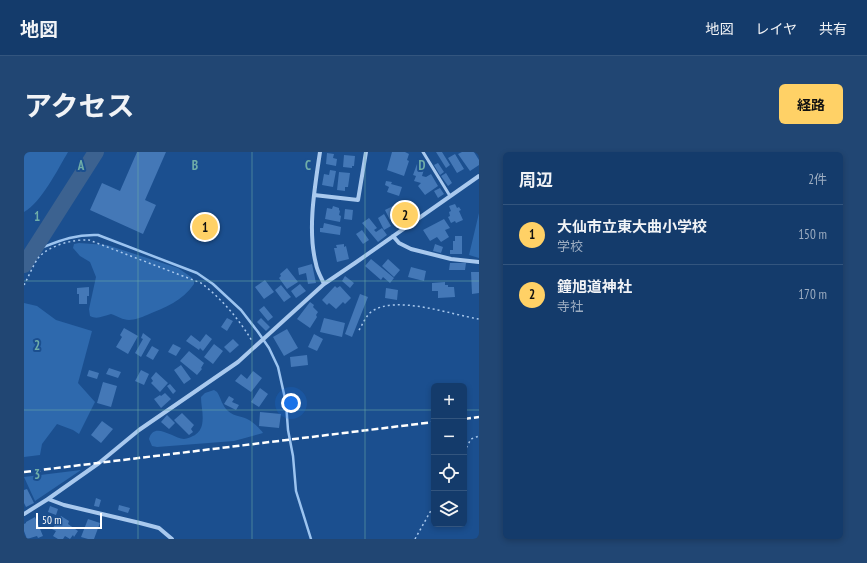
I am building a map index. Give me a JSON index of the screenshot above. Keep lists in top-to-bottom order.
{
  "scale_bar": "50 m",
  "page": {
    "header": "地図",
    "nav": ["地図", "レイヤ", "共有"],
    "title": "アクセス",
    "buttons": "経路",
    "heading": ["周辺", "2件"],
    "pins": ["2", "1"],
    "list": [
      {
        "mark": "1",
        "name": "大仙市立東大曲小学校",
        "note": "学校",
        "value": "150 m"
      },
      {
        "mark": "2",
        "name": "鐘旭道神社",
        "note": "寺社",
        "value": "170 m"
      }
    ],
    "map_buttons": ["+", "−"],
    "scale": "50 m"
  },
  "grid": {
    "columns": [
      "A",
      "B",
      "C",
      "D"
    ],
    "rows": ["1", "2", "3"]
  }
}
